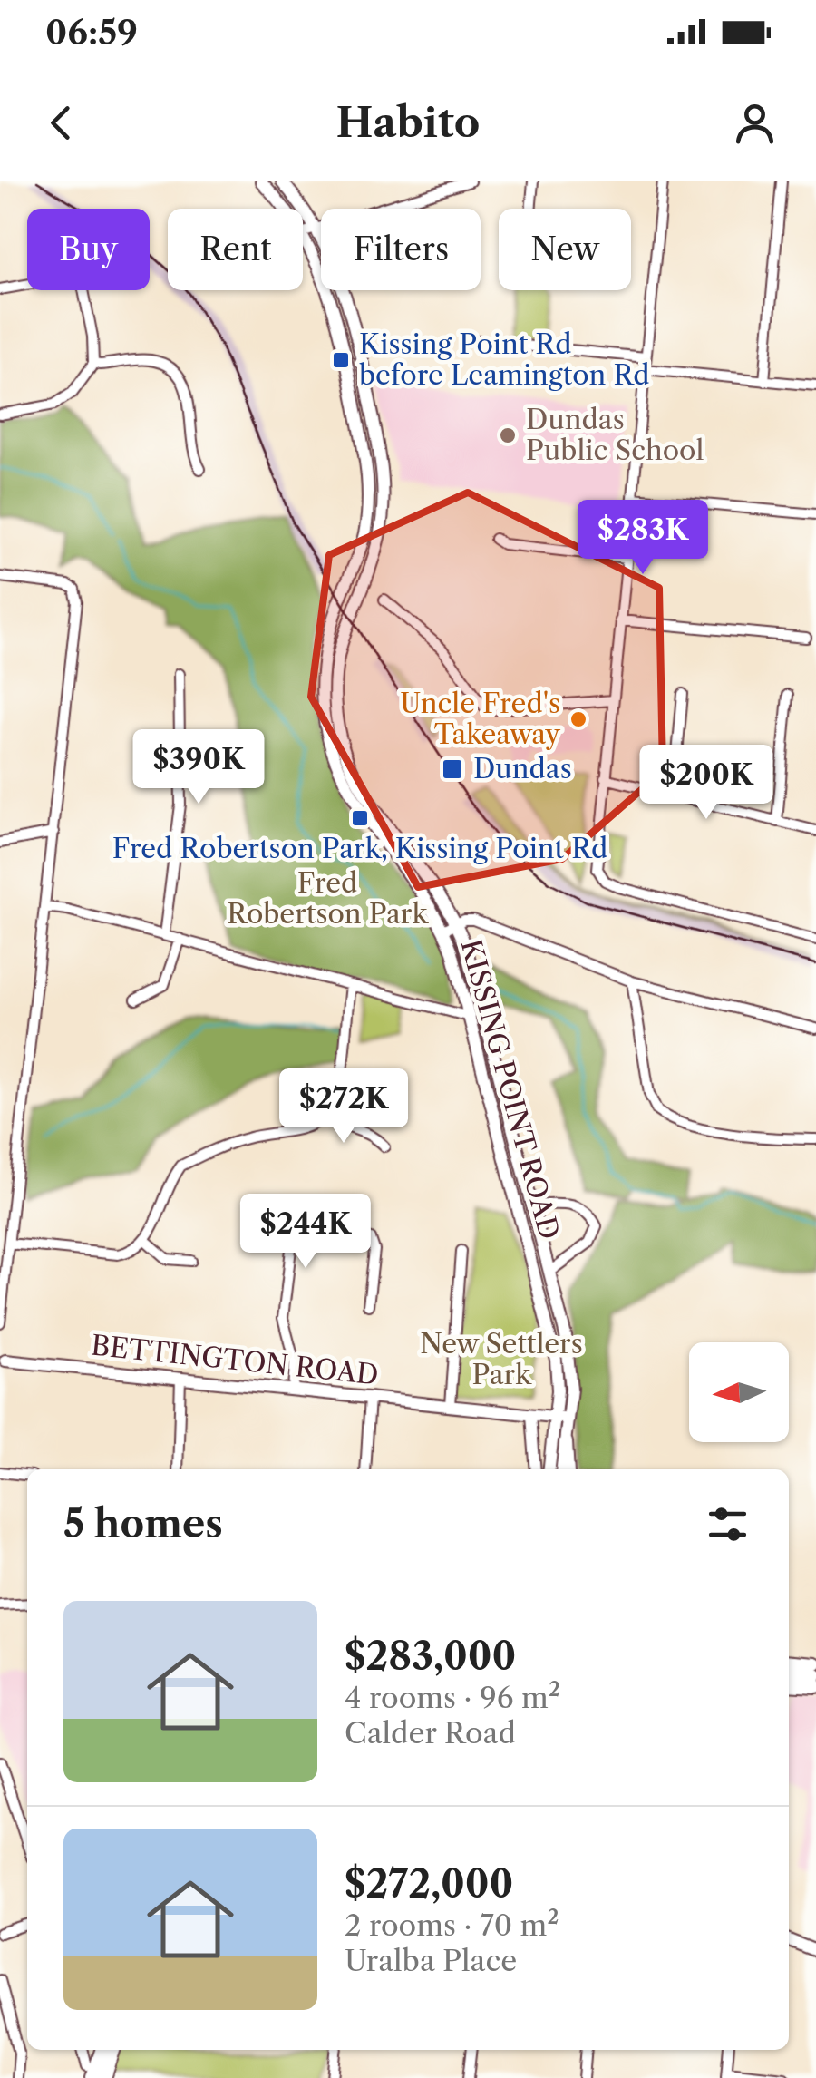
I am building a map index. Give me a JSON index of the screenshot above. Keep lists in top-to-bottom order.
{
  "streets": {
    "main road": ["KISSING POINT ROAD", "BETTINGTON ROAD"]
  },
  "crossings": [
    ["KISSING POINT ROAD", "BETTINGTON ROAD"]
  ],
  "parks": ["Fred Robertson Park", "New Settlers Park"],
  "places": {
    "transit": ["Kissing Point Rd before Leamington Rd", "Dundas", "Fred Robertson Park, Kissing Point Rd"],
    "other": ["Dundas Public School", "Uncle Fred's Takeaway"]
  },
  "north": "left",
  "page": {
    "status": "06:59",
    "header": "Habito",
    "chip": [
      "Buy",
      "Rent",
      "Filters",
      "New"
    ],
    "price": [
      "$283K",
      "$390K",
      "$200K",
      "$272K",
      "$244K"
    ],
    "heading": "5 homes",
    "list": [
      {
        "name": "$283,000",
        "note": "4 rooms · 96 m² · Calder Road"
      },
      {
        "name": "$272,000",
        "note": "2 rooms · 70 m² · Uralba Place"
      }
    ]
  }
}
